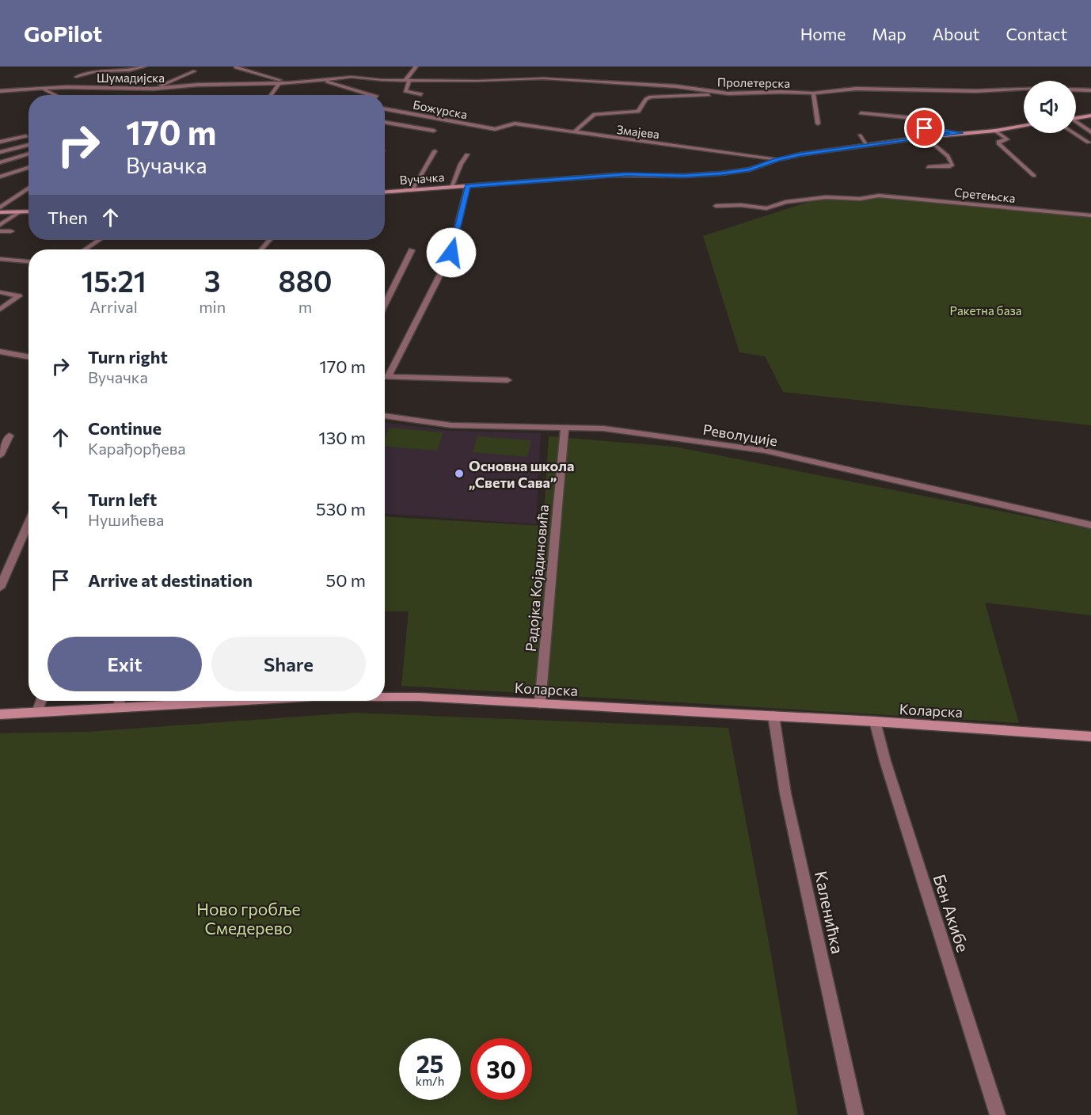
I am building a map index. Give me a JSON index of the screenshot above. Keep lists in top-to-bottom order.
{
  "streets": {
    "street": [
      "Шумадијска",
      "Пролетерска",
      "Божурска",
      "Змајева",
      "Вучачка",
      "Сретењска",
      "Револуције",
      "Радојка Којадиновића",
      "Коларска",
      "Каленићка",
      "Бен Акибе"
    ]
  },
  "crossings": [
    ["Шумадијска", "Пролетерска"],
    ["Божурска", "Змајева"],
    ["Змајева", "Вучачка"],
    ["Револуције", "Радојка Којадиновића"],
    ["Радојка Којадиновића", "Коларска"],
    ["Коларска", "Каленићка"],
    ["Коларска", "Бен Акибе"]
  ],
  "parks": ["Ракетна база", "Ново гробље Смедерево"],
  "places": ["Основна школа „Свети Сава”"],
  "page": {
    "header": "GoPilot",
    "nav": [
      "Home",
      "Map",
      "About",
      "Contact"
    ],
    "turn": ["170 m", "Вучачка"],
    "then": "Then",
    "eta": [
      "15:21",
      "Arrival",
      "3",
      "min",
      "880",
      "m"
    ],
    "list": [
      {
        "name": "Turn right",
        "note": "Вучачка",
        "value": "170 m"
      },
      {
        "name": "Continue",
        "note": "Карађорђева",
        "value": "130 m"
      },
      {
        "name": "Turn left",
        "note": "Нушићева",
        "value": "530 m"
      },
      {
        "name": "Arrive at destination",
        "value": "50 m"
      }
    ],
    "buttons": ["Exit", "Share"],
    "speed": "25 km/h",
    "limit": "30"
  }
}
